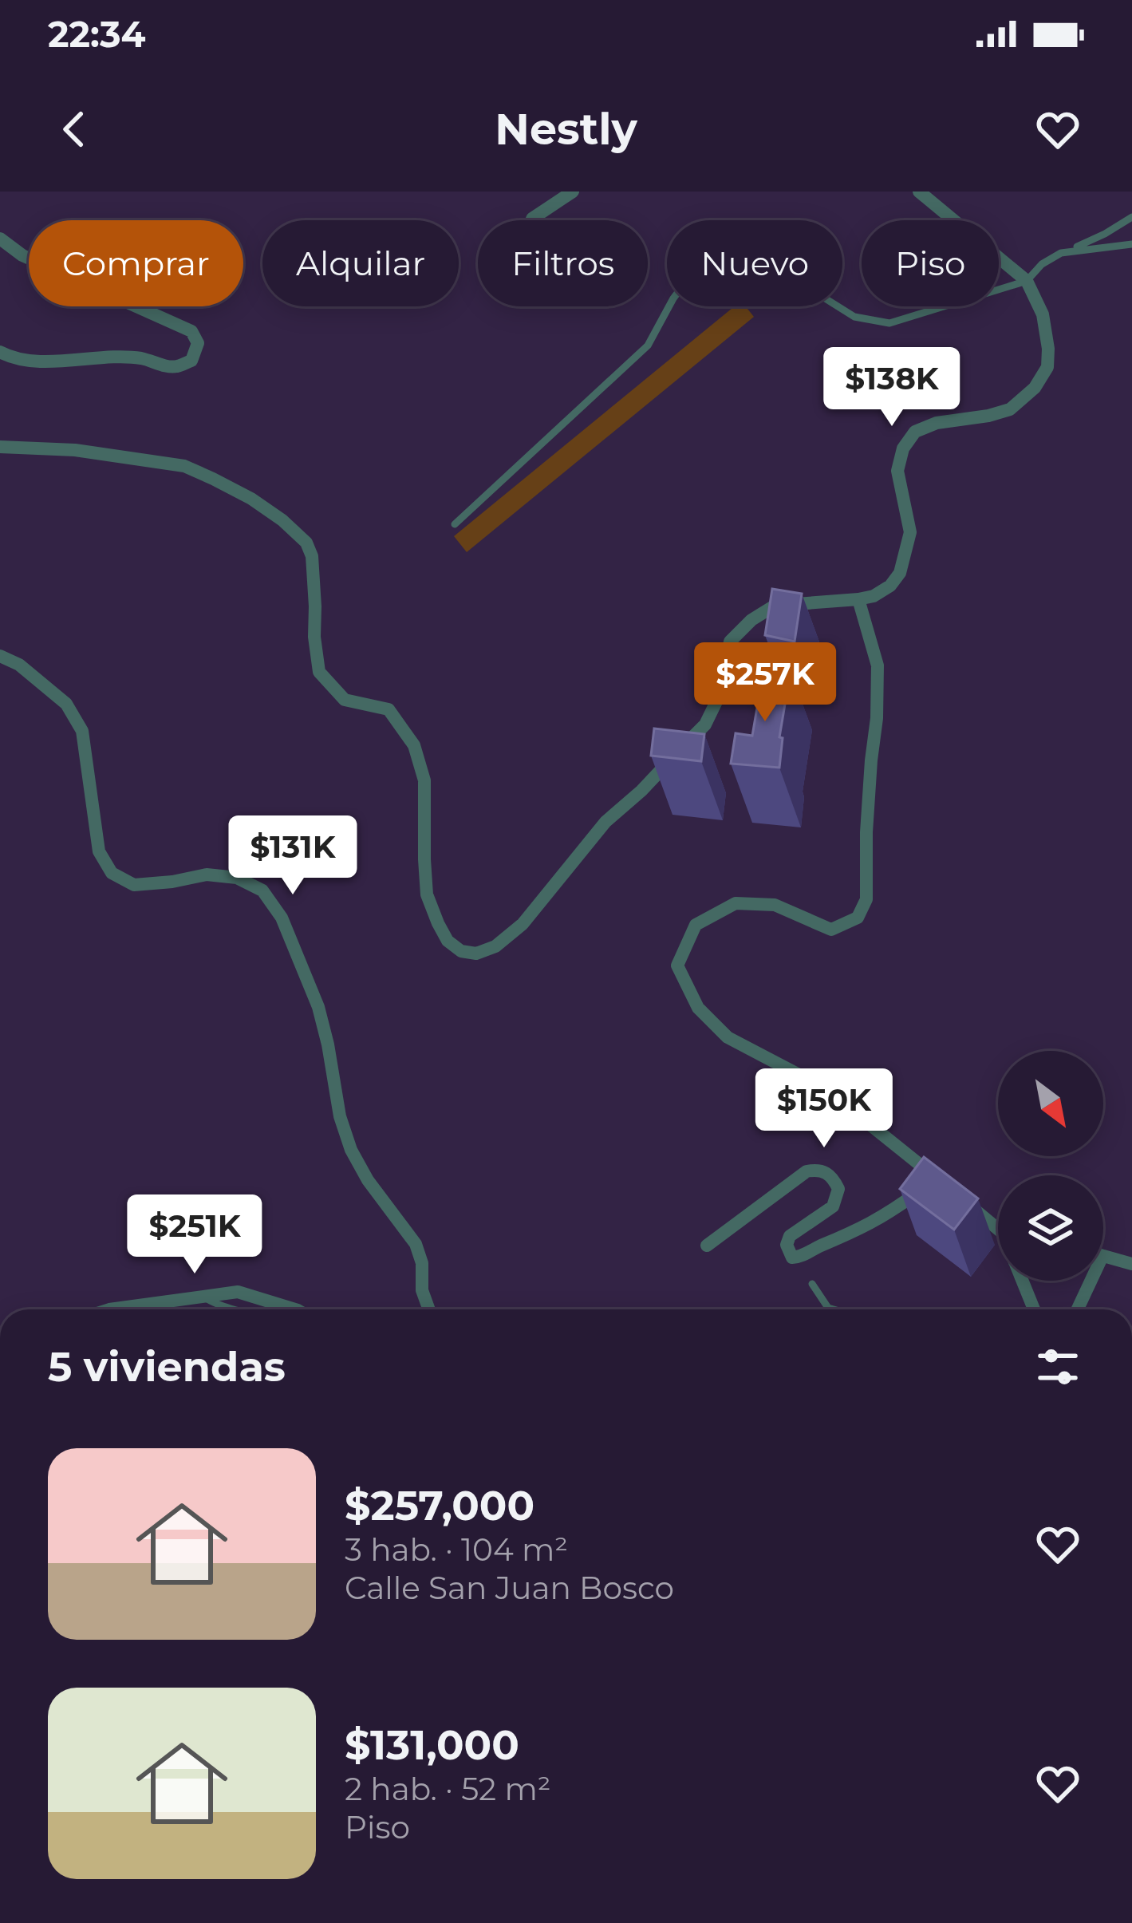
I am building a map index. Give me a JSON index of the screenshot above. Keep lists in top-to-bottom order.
{
  "north": "bottom right",
  "page": {
    "status": "22:34",
    "header": "Nestly",
    "chip": [
      "Comprar",
      "Alquilar",
      "Filtros",
      "Nuevo",
      "Piso"
    ],
    "price": [
      "$138K",
      "$257K",
      "$131K",
      "$150K",
      "$251K"
    ],
    "heading": "5 viviendas",
    "list": [
      {
        "name": "$257,000",
        "note": "3 hab. · 104 m² · Calle San Juan Bosco"
      },
      {
        "name": "$131,000",
        "note": "2 hab. · 52 m² · Piso"
      }
    ]
  }
}
